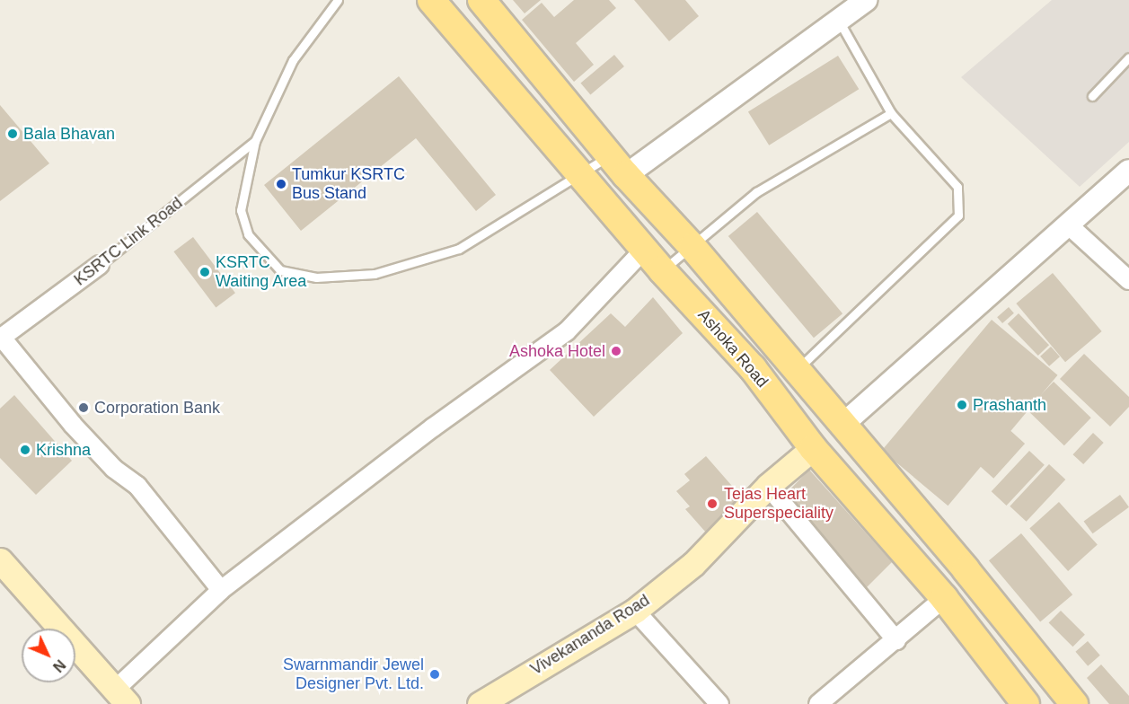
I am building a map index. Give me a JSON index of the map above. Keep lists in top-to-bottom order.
{
  "streets": {
    "main road": ["Ashoka Road", "Vivekananda Road"],
    "street": ["KSRTC Link Road"]
  },
  "crossings": [
    ["Ashoka Road", "Vivekananda Road"]
  ],
  "places": [
    "Bala Bhavan",
    "Tumkur KSRTC Bus Stand",
    "KSRTC Waiting Area",
    "Ashoka Hotel",
    "Prashanth",
    "Corporation Bank",
    "Krishna",
    "Tejas Heart Superspeciality",
    "Swarnmandir Jewel Designer Pvt. Ltd."
  ],
  "north": "bottom right"
}
